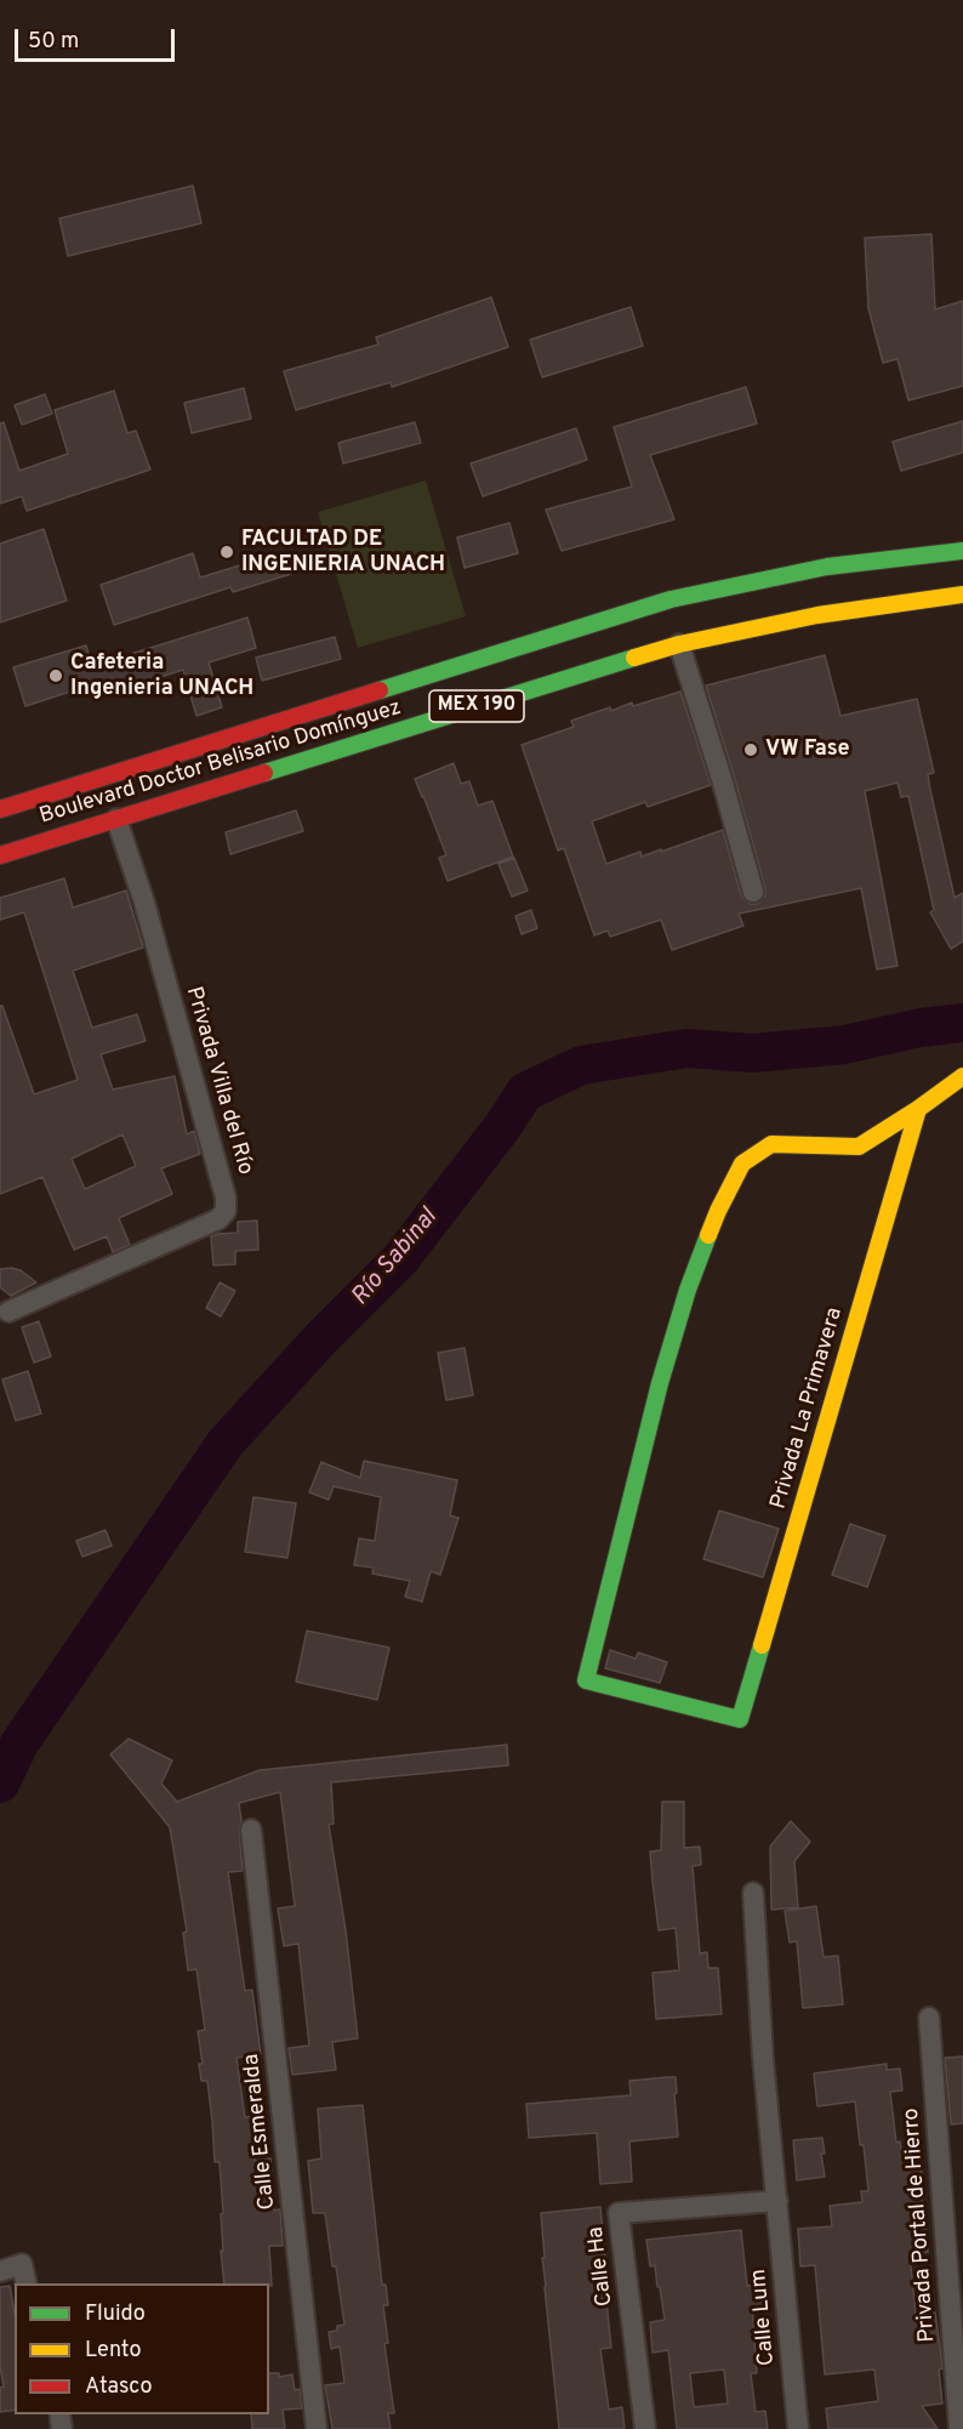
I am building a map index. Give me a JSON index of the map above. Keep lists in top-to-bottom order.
{
  "streets": {
    "main road": ["MEX 190", "Boulevard Doctor Belisario Domínguez", "Privada La Primavera"],
    "street": [
      "Privada Villa del Río",
      "Calle Esmeralda",
      "Privada Portal de Hierro",
      "Calle Ha",
      "Calle Lum"
    ]
  },
  "crossings": [
    ["Boulevard Doctor Belisario Domínguez", "Privada Villa del Río"],
    ["Calle Ha", "Calle Lum"]
  ],
  "water": ["Río Sabinal"],
  "places": ["FACULTAD DE INGENIERIA UNACH", "Cafeteria Ingenieria UNACH", "VW Fase"],
  "legend": ["Fluido", "Lento", "Atasco"],
  "scale_bar": "50 m"
}
